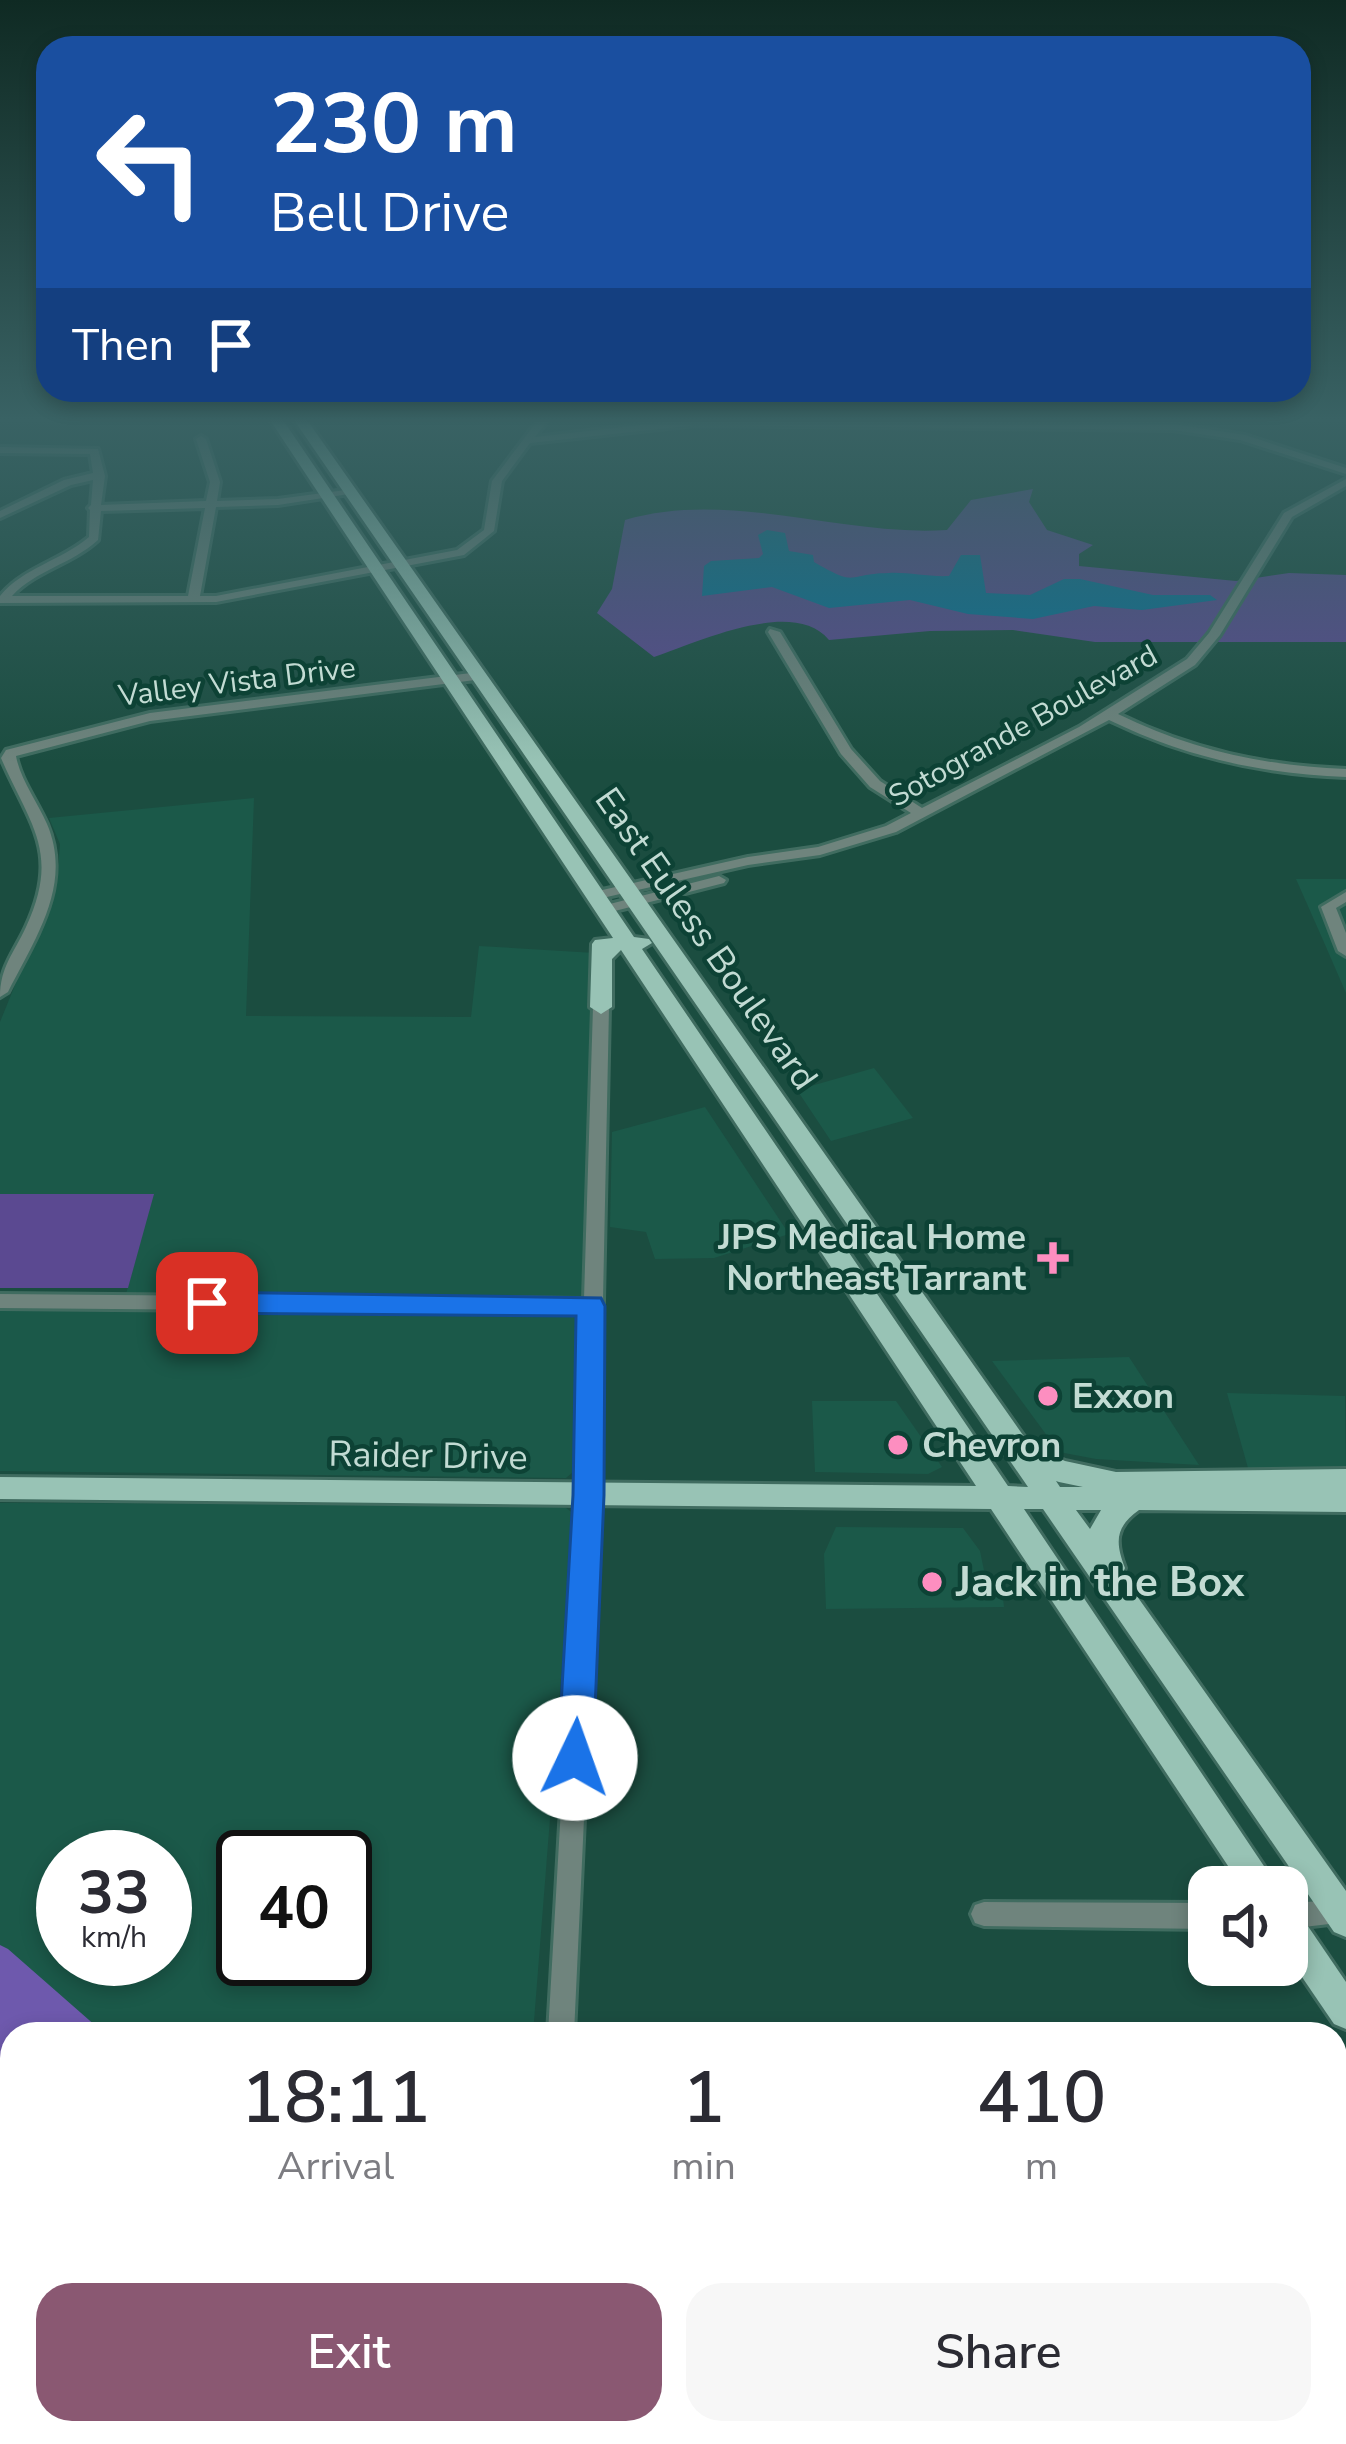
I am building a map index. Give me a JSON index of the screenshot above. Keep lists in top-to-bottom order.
{
  "streets": {
    "main road": ["East Euless Boulevard", "Raider Drive"],
    "street": ["Valley Vista Drive", "Sotogrande Boulevard"]
  },
  "crossings": [
    ["Valley Vista Drive", "East Euless Boulevard"],
    ["Sotogrande Boulevard", "East Euless Boulevard"],
    ["East Euless Boulevard", "Raider Drive"]
  ],
  "places": {
    "health": ["JPS Medical Home Northeast Tarrant"],
    "other": ["Exxon", "Chevron", "Jack in the Box"]
  },
  "page": {
    "turn": ["230 m", "Bell Drive"],
    "then": "Then",
    "speed": "33 km/h",
    "limit": "40",
    "eta": [
      "18:11",
      "Arrival",
      "1",
      "min",
      "410",
      "m"
    ],
    "buttons": ["Exit", "Share"]
  }
}
